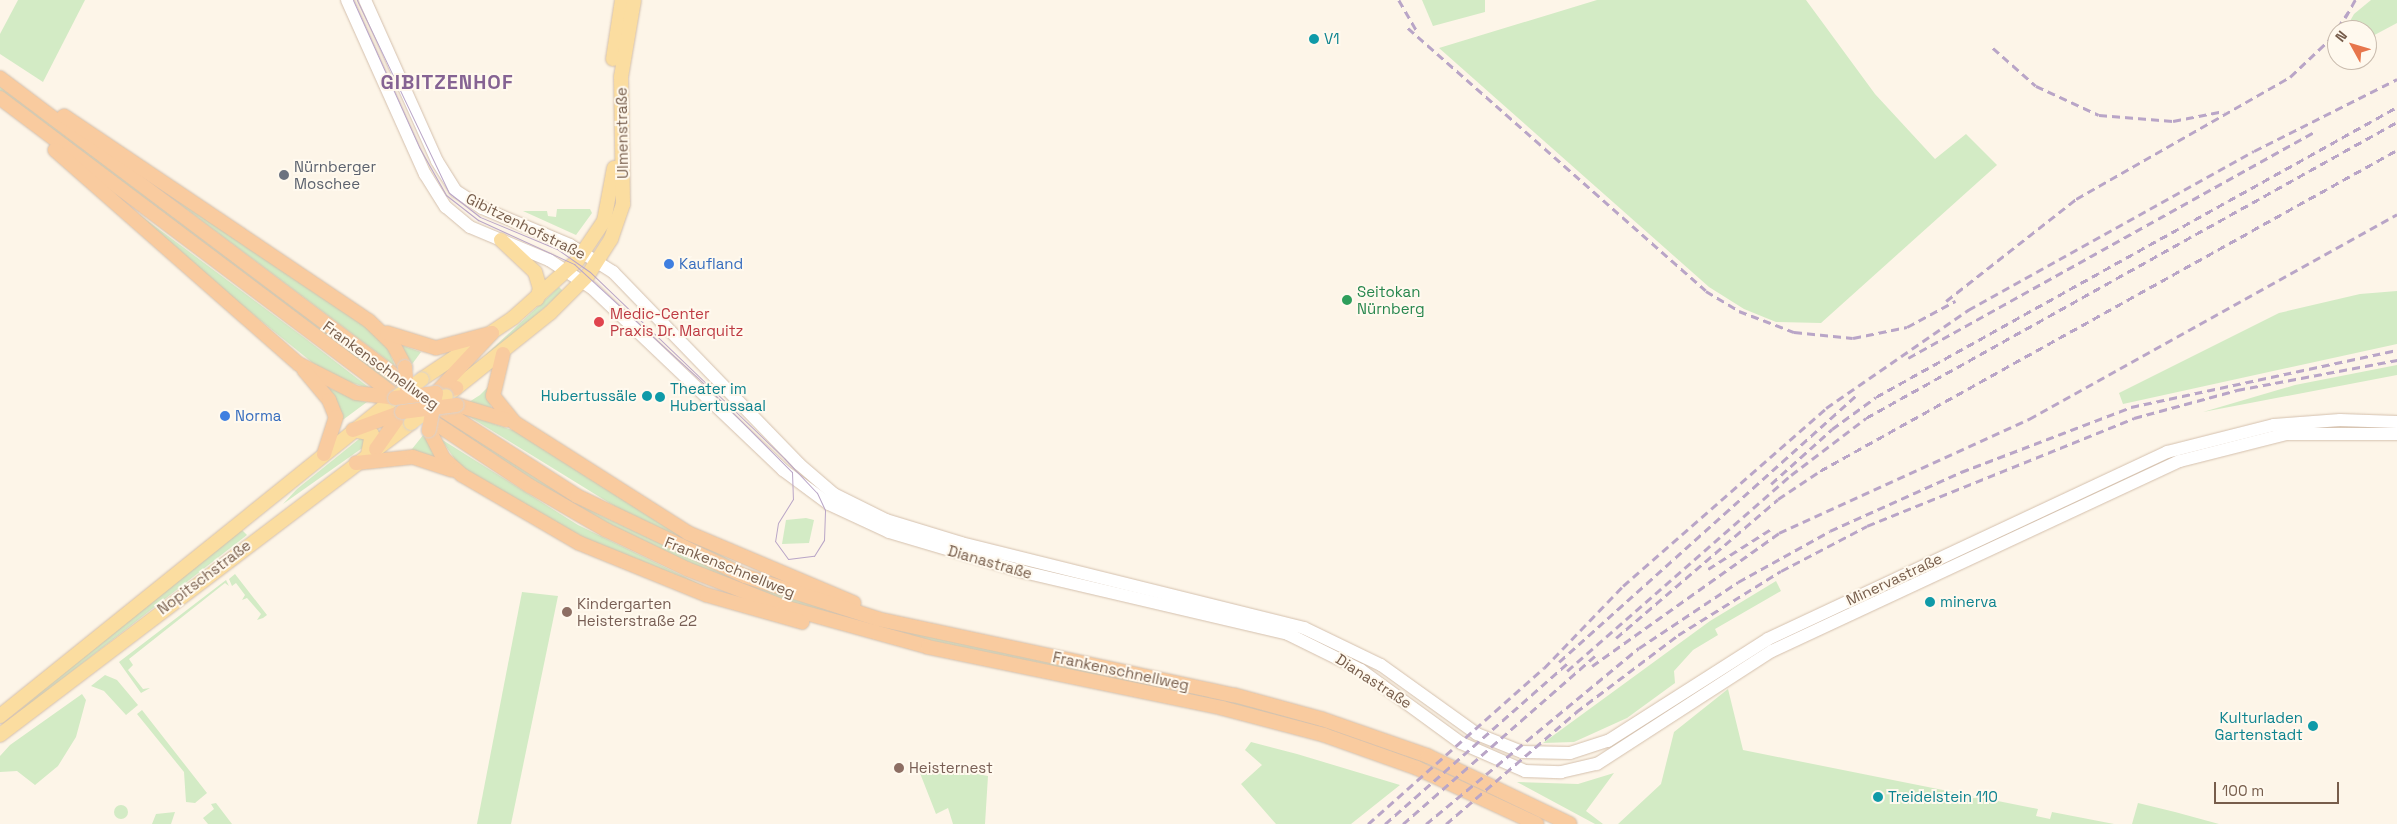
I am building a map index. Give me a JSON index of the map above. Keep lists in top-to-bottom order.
{
  "streets": {
    "highway": ["Frankenschnellweg"],
    "main road": [
      "Ulmenstraße",
      "Gibitzenhofstraße",
      "Dianastraße",
      "Nopitschstraße",
      "Minervastraße"
    ]
  },
  "crossings": [
    ["Ulmenstraße", "Gibitzenhofstraße"],
    ["Ulmenstraße", "Dianastraße"],
    ["Gibitzenhofstraße", "Dianastraße"],
    ["Dianastraße", "Minervastraße"]
  ],
  "districts": ["GIBITZENHOF"],
  "places": [
    "V1",
    "Nürnberger Moschee",
    "Kaufland",
    "Seitokan Nürnberg",
    "Medic-Center Praxis Dr. Marquitz",
    "Hubertussäle",
    "Theater im Hubertussaal",
    "Norma",
    "minerva",
    "Kindergarten Heisterstraße 22",
    "Kulturladen Gartenstadt",
    "Heisternest",
    "Treidelstein 110"
  ],
  "scale_bar": "100 m",
  "north": "top left"
}
